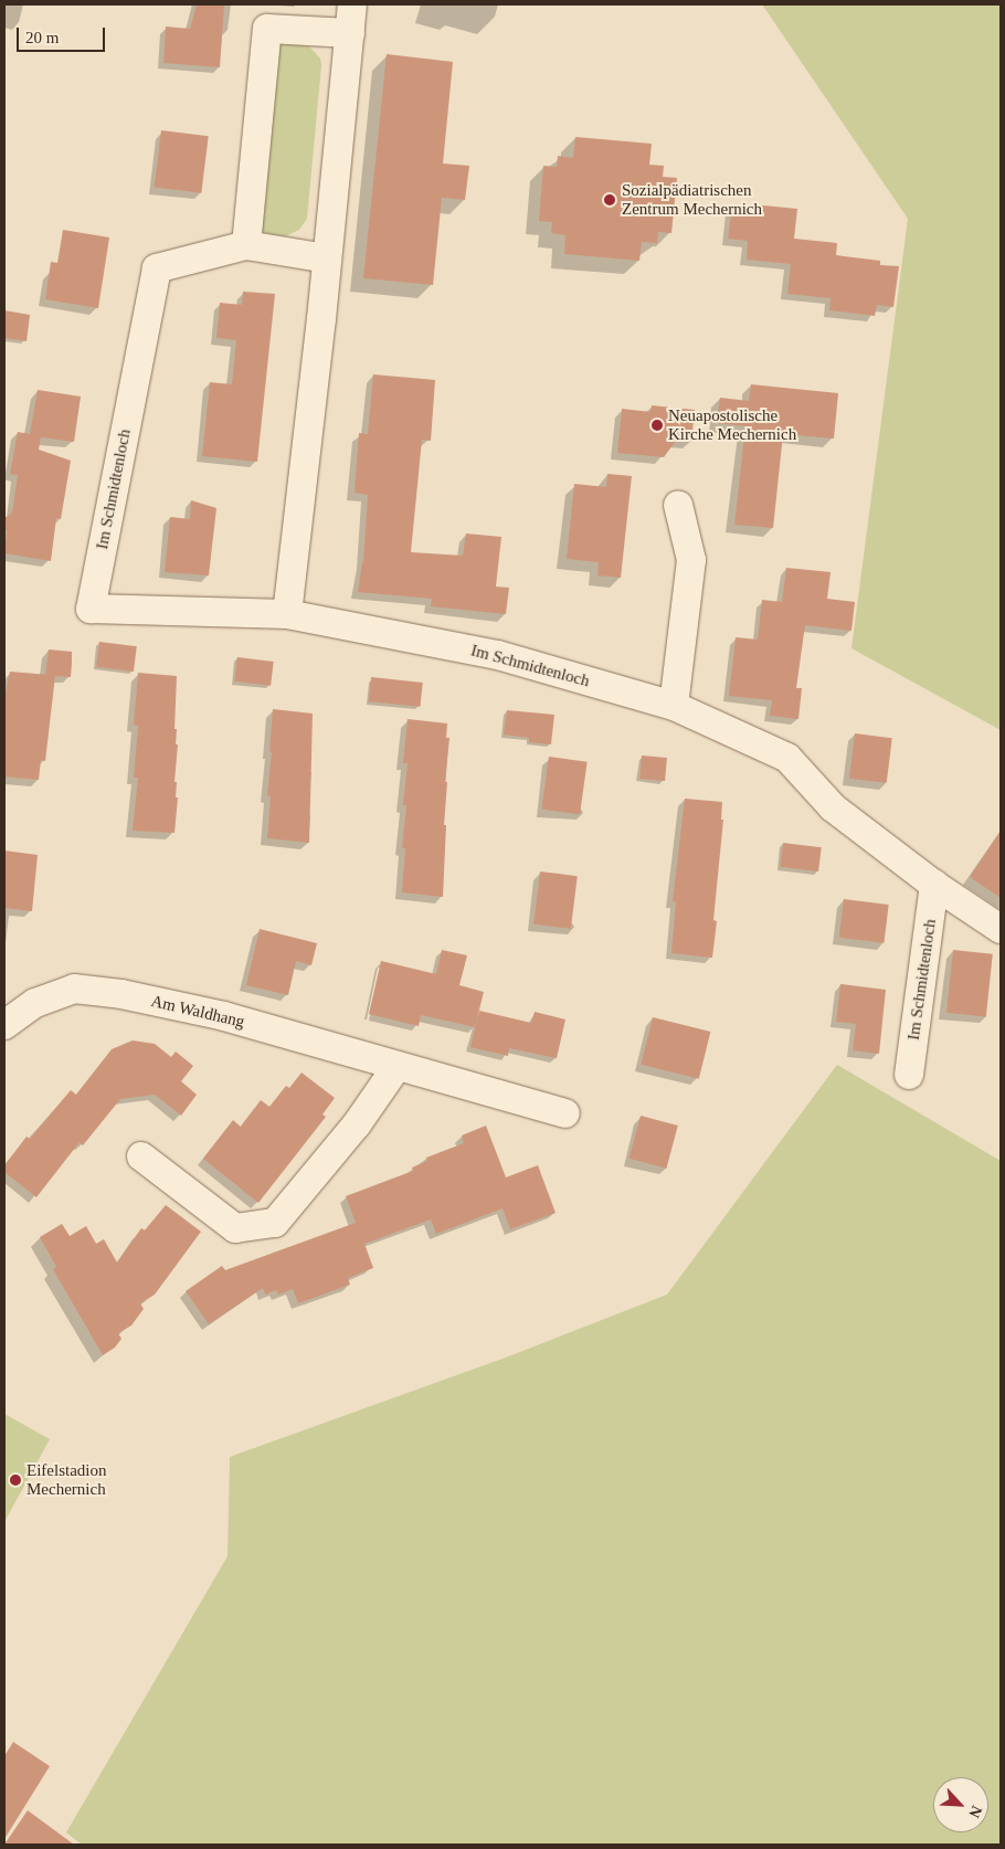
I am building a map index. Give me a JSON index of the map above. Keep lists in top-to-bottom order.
{
  "streets": {
    "street": ["Im Schmidtenloch", "Am Waldhang"]
  },
  "places": ["Sozialpädiatrischen Zentrum Mechernich", "Neuapostolische Kirche Mechernich", "Eifelstadion Mechernich"],
  "scale_bar": "20 m",
  "north": "bottom right"
}
